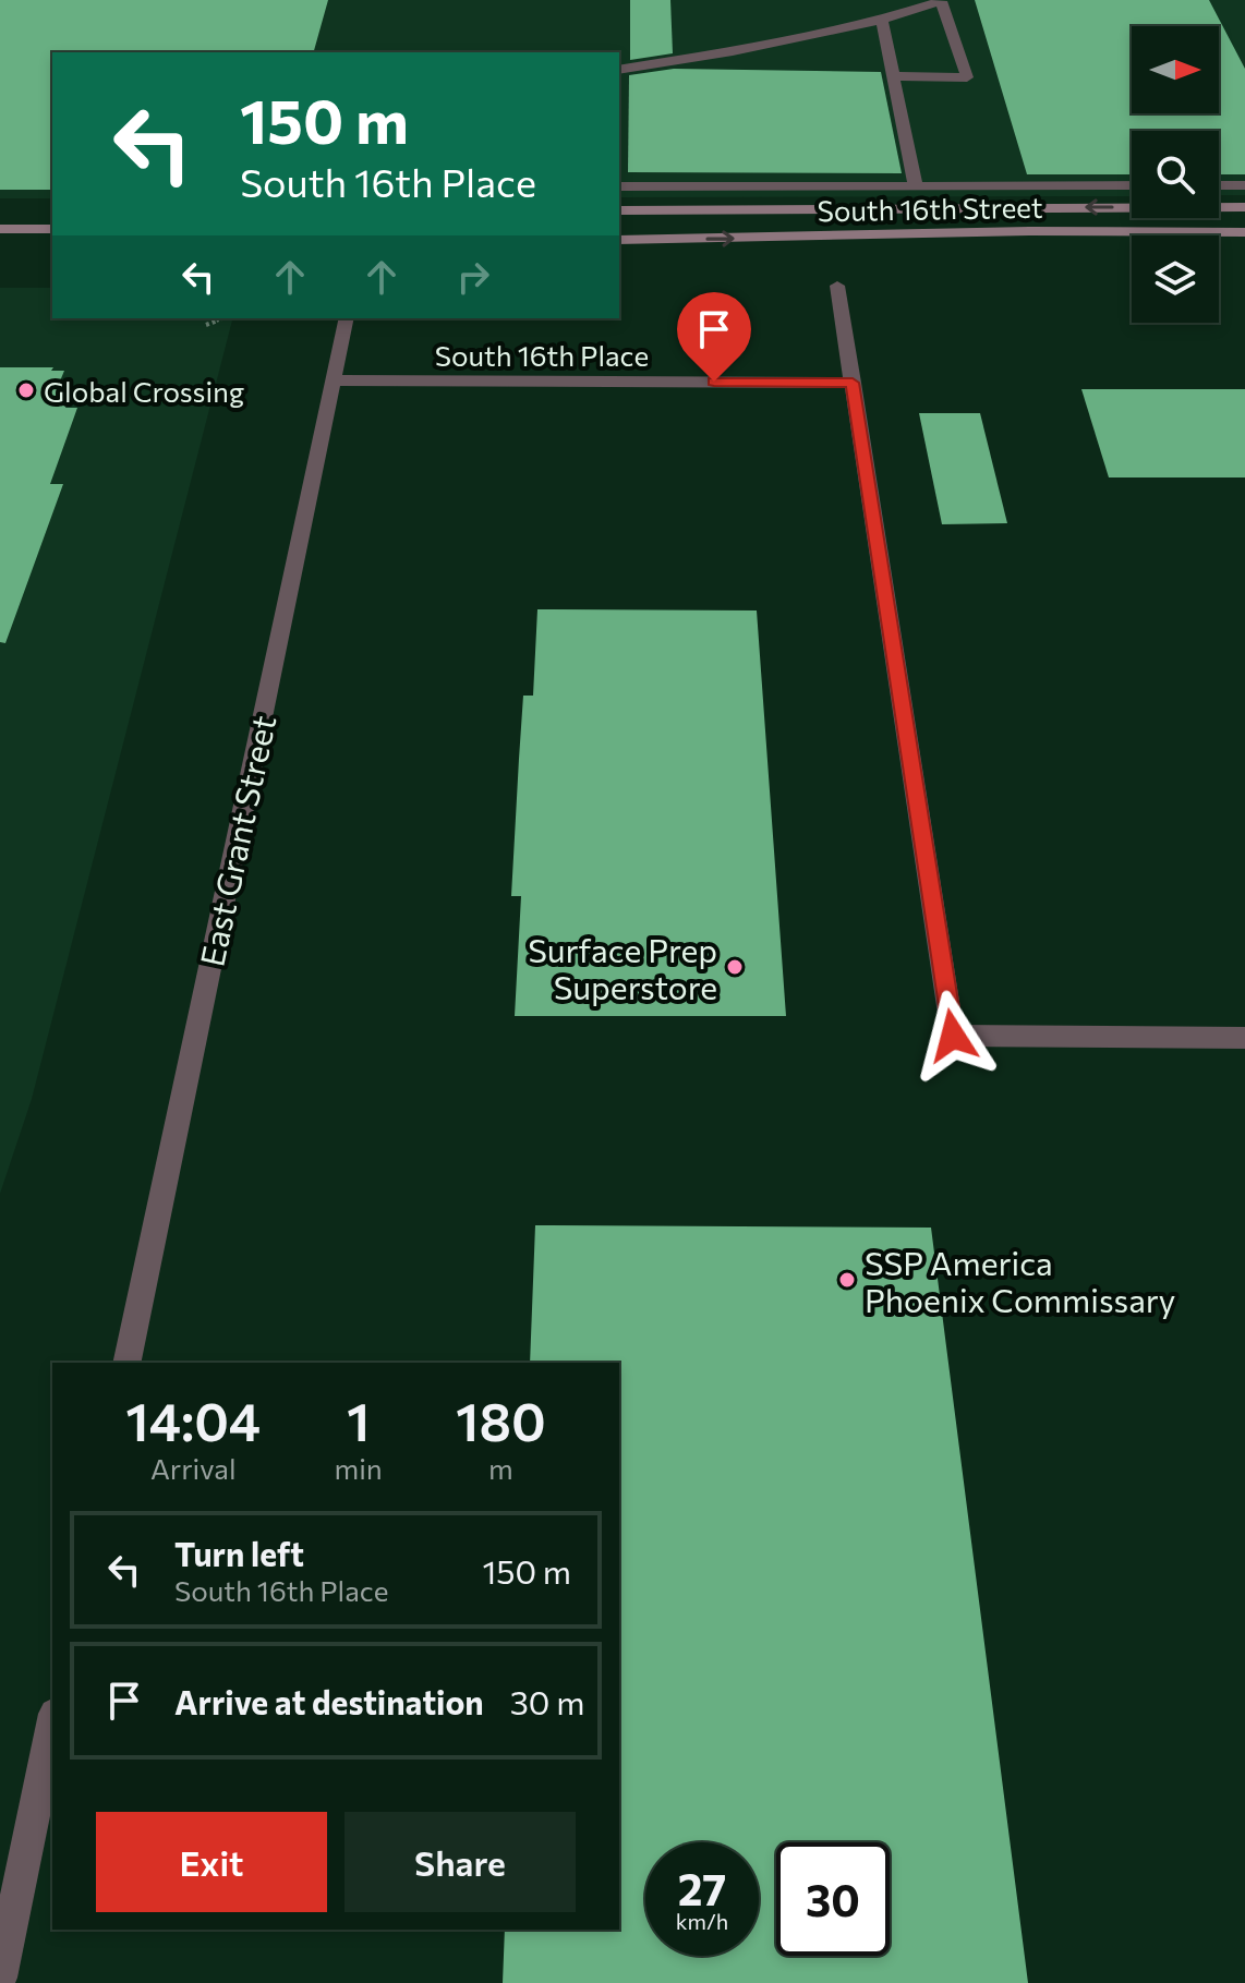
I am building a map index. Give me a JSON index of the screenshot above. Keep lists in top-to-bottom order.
{
  "streets": {
    "main road": ["South 16th Street"],
    "street": ["South 16th Place", "East Grant Street"]
  },
  "crossings": [
    ["South 16th Place", "East Grant Street"]
  ],
  "places": ["Global Crossing", "Surface Prep Superstore", "SSP America Phoenix Commissary"],
  "north": "right",
  "page": {
    "turn": ["150 m", "South 16th Place"],
    "eta": [
      "14:04",
      "Arrival",
      "1",
      "min",
      "180",
      "m"
    ],
    "list": [
      {
        "name": "Turn left",
        "note": "South 16th Place",
        "value": "150 m"
      },
      {
        "name": "Arrive at destination",
        "value": "30 m"
      }
    ],
    "buttons": ["Exit", "Share"],
    "speed": "27 km/h",
    "limit": "30"
  }
}
